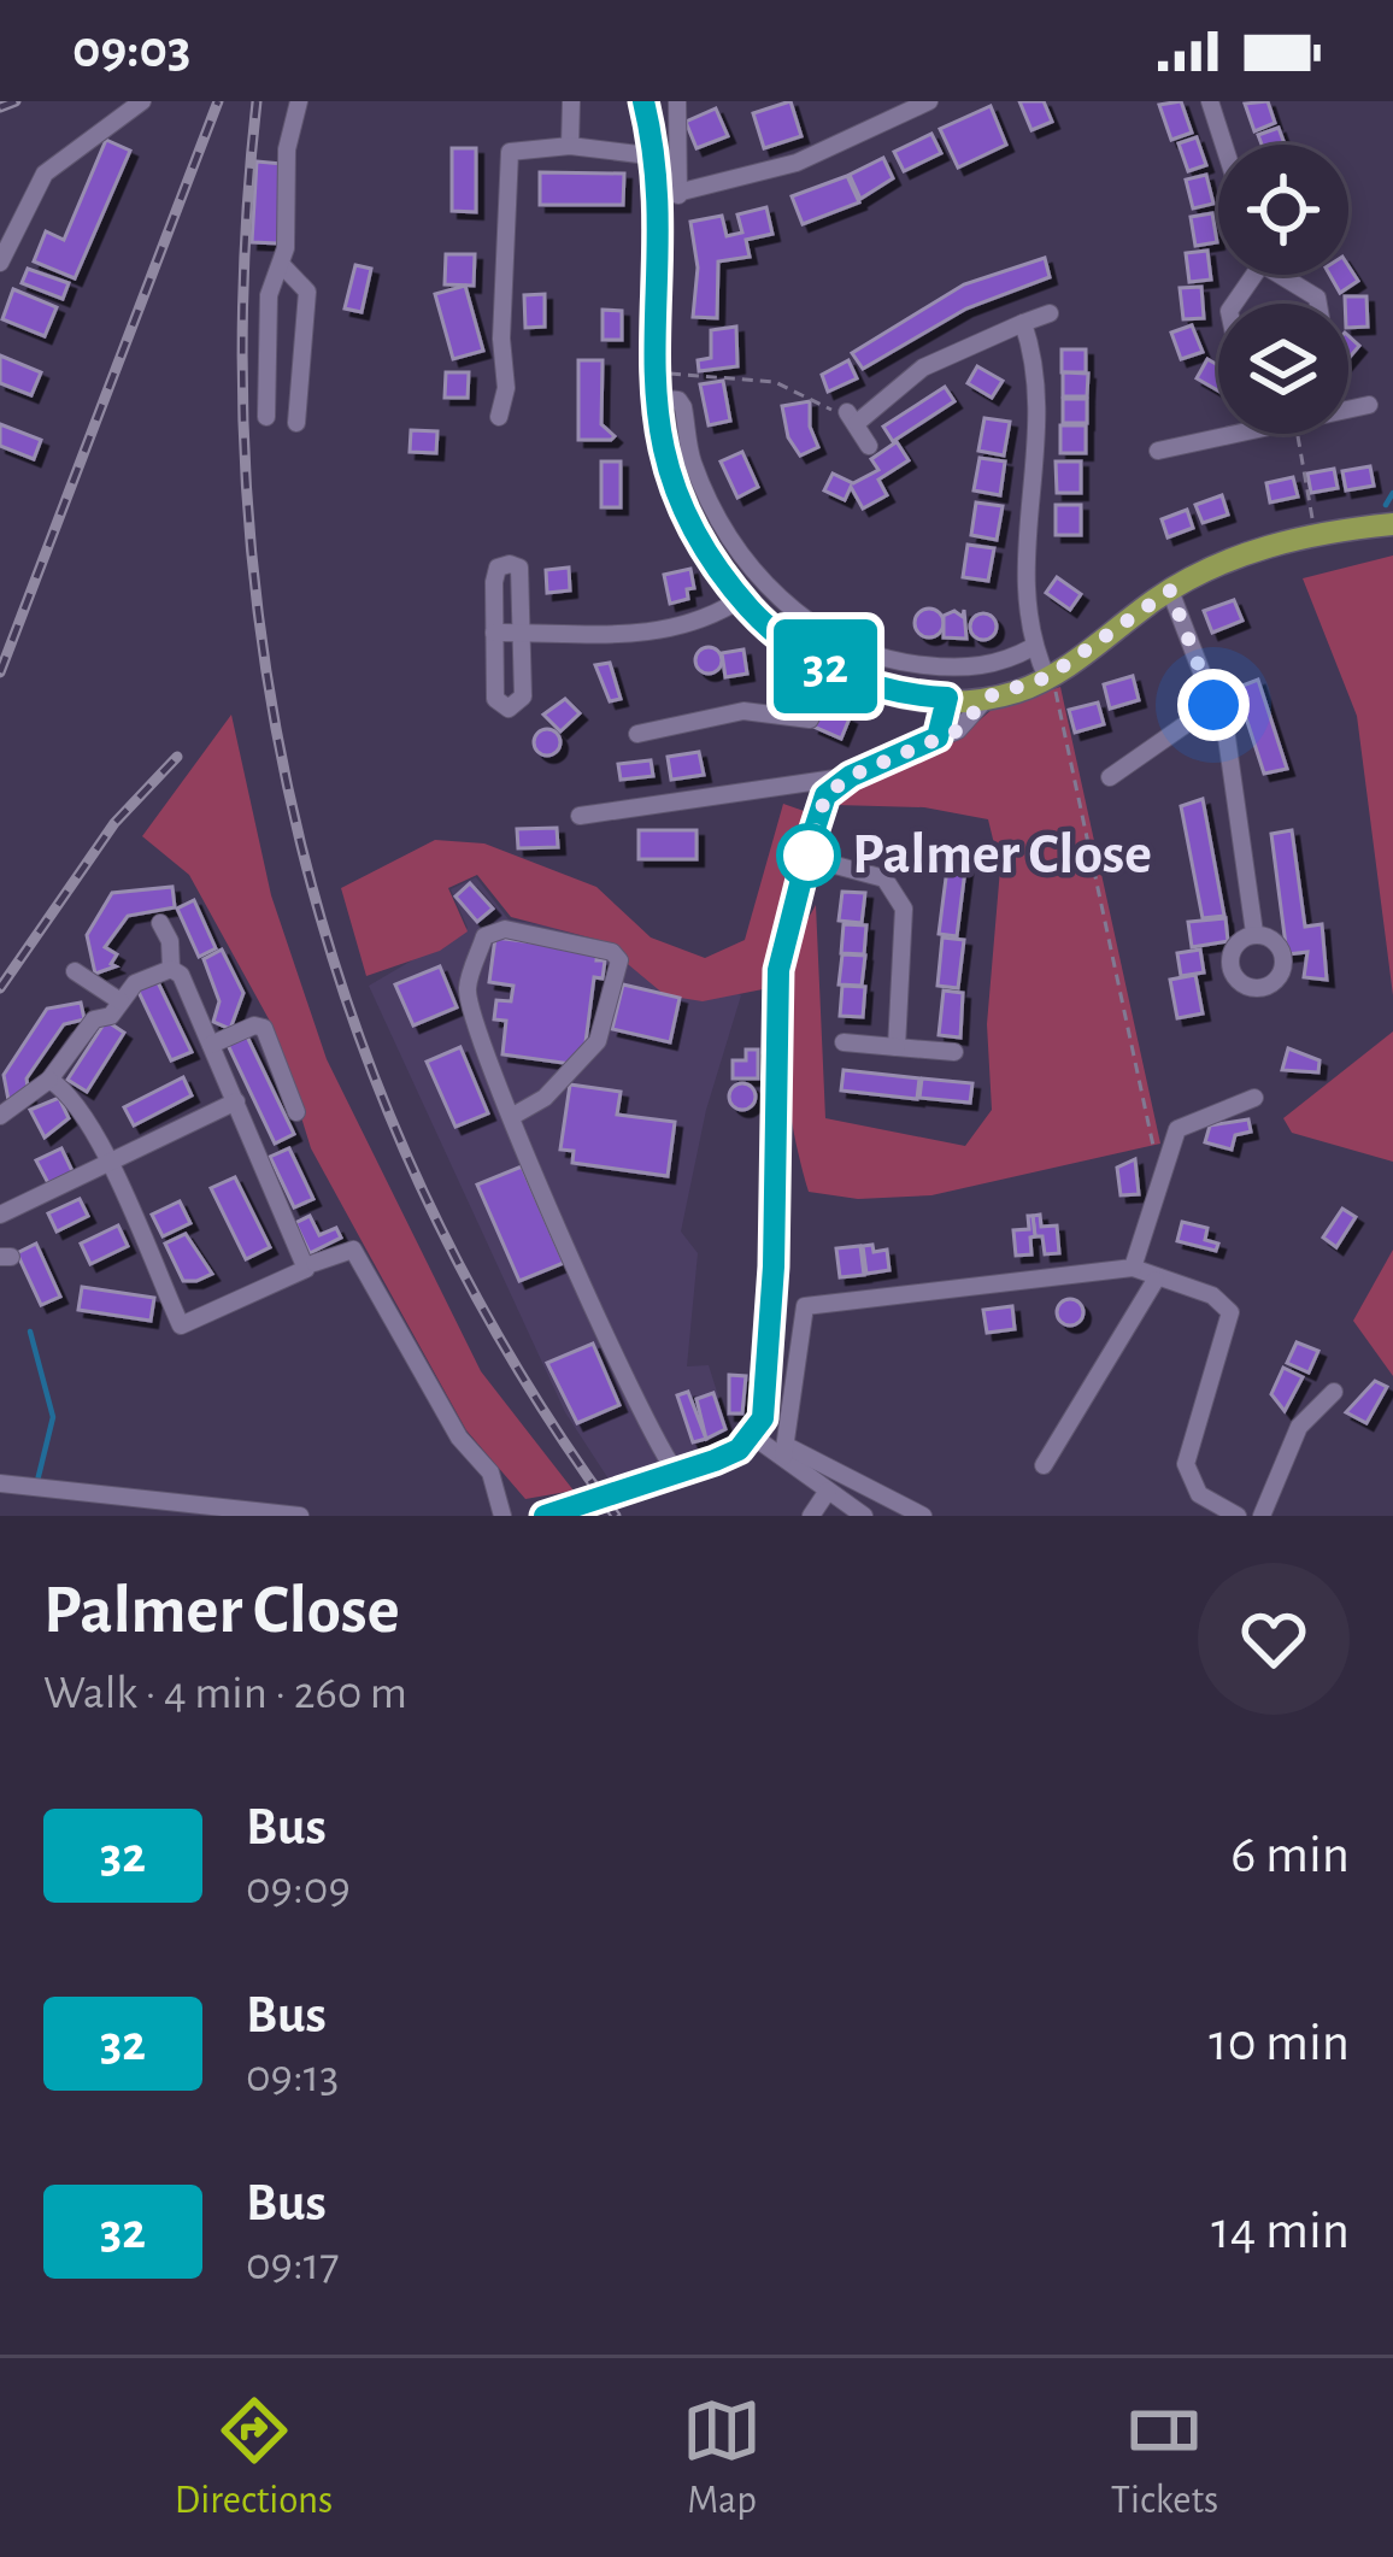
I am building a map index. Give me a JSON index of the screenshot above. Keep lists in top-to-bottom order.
{
  "places": ["Palmer Close"],
  "lines": ["bus line 32"],
  "page": {
    "status": "09:03",
    "on_map": "32",
    "heading": ["Palmer Close", "Walk · 4 min · 260 m"],
    "list": [
      {
        "mark": "32",
        "name": "Bus",
        "note": "09:09",
        "value": "6 min"
      },
      {
        "mark": "32",
        "name": "Bus",
        "note": "09:13",
        "value": "10 min"
      },
      {
        "mark": "32",
        "name": "Bus",
        "note": "09:17",
        "value": "14 min"
      }
    ],
    "tabs": ["Directions", "Map", "Tickets"]
  }
}
